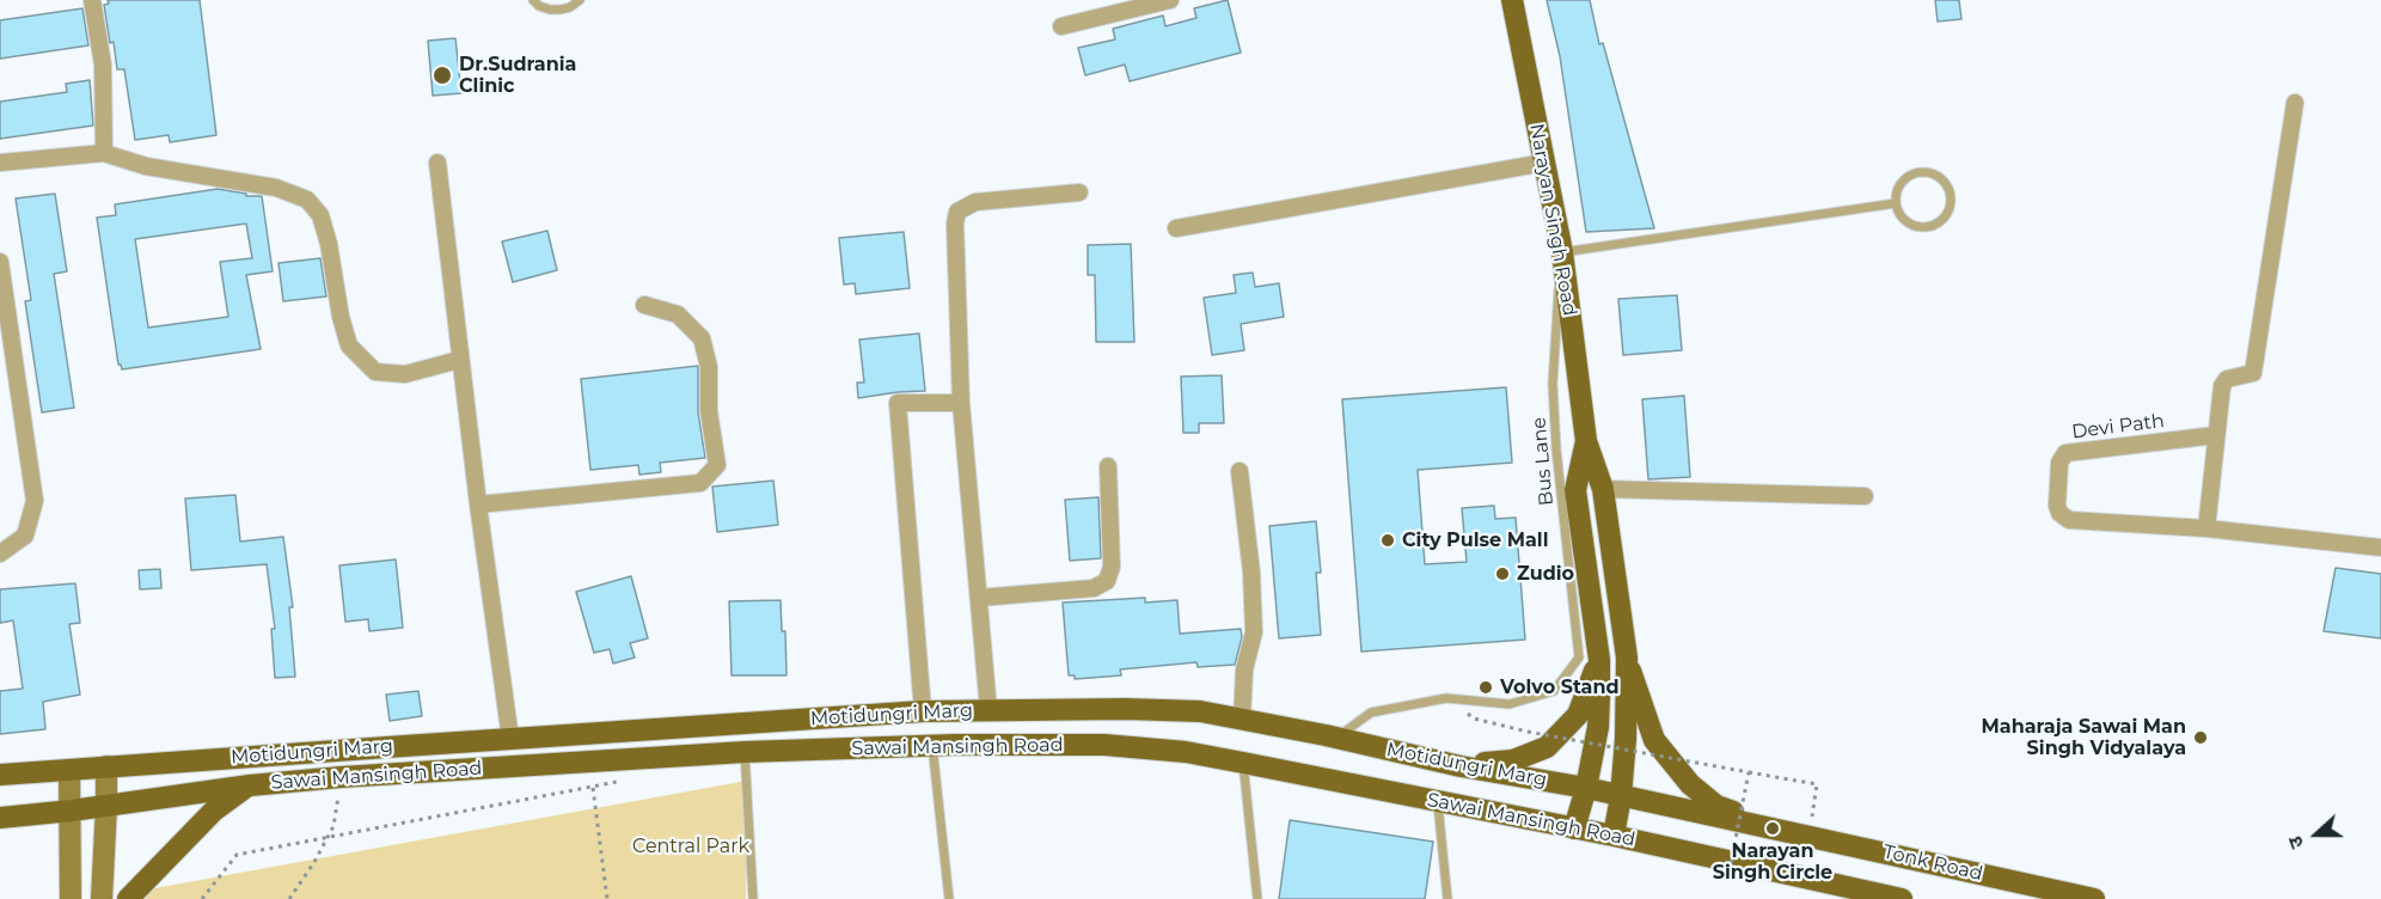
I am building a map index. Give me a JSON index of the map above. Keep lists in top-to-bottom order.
{
  "streets": {
    "main road": [
      "Narayan Singh Road",
      "Motidungri Marg",
      "Sawai Mansingh Road",
      "Tonk Road"
    ],
    "street": ["Devi Path"],
    "lane": ["Bus Lane"]
  },
  "crossings": [
    ["Narayan Singh Road", "Bus Lane"],
    ["Bus Lane", "Motidungri Marg"],
    ["Motidungri Marg", "Tonk Road"]
  ],
  "parks": ["Central Park"],
  "places": [
    "Dr.Sudrania Clinic",
    "City Pulse Mall",
    "Zudio",
    "Volvo Stand",
    "Maharaja Sawai Man Singh Vidyalaya",
    "Narayan Singh Circle"
  ],
  "north": "left"
}
